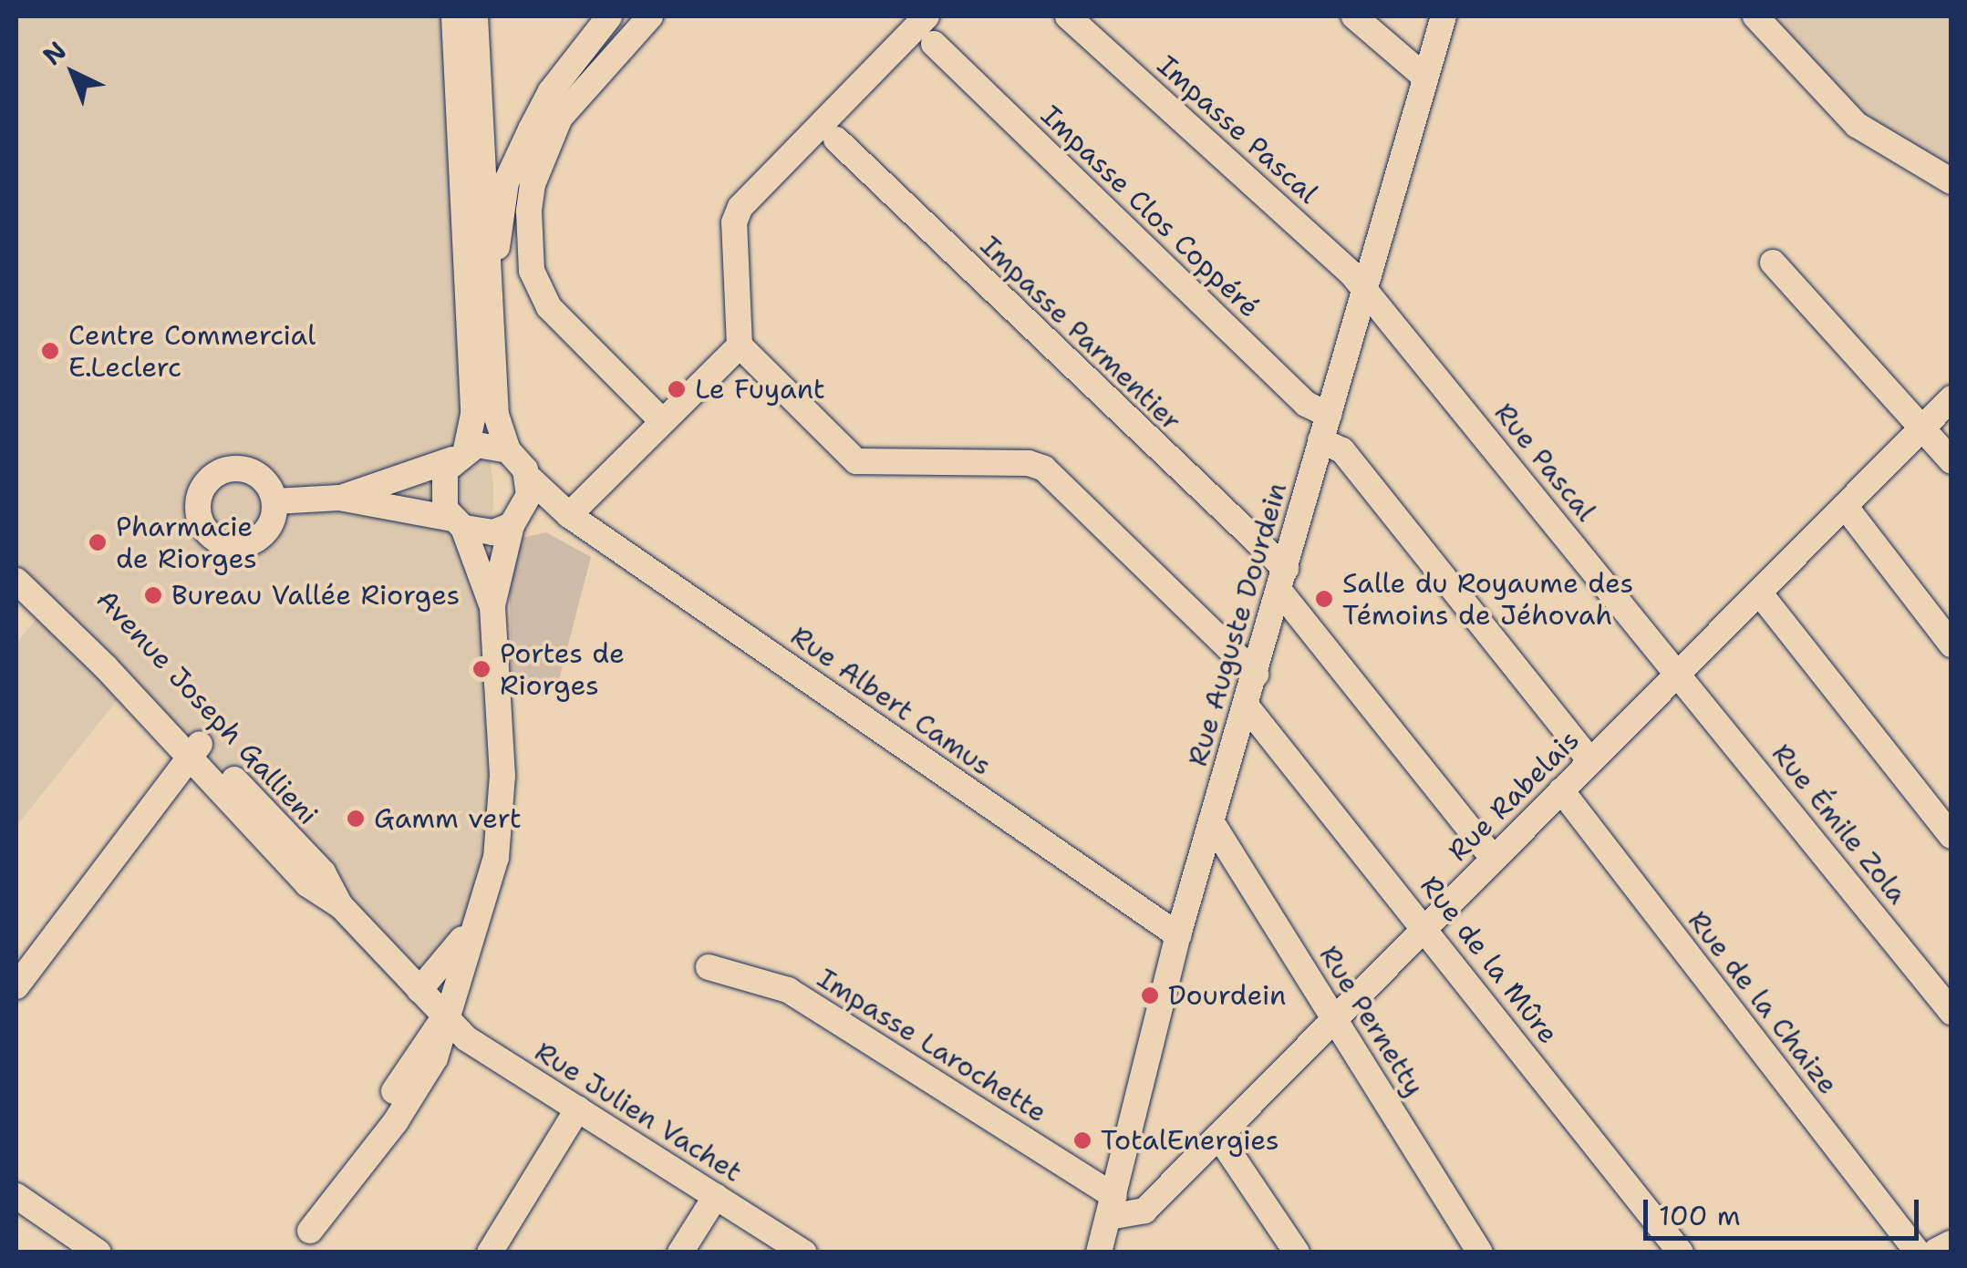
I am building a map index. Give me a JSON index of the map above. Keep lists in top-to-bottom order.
{
  "streets": {
    "street": [
      "Impasse Pascal",
      "Impasse Clos Coppéré",
      "Impasse Parmentier",
      "Rue Pascal",
      "Rue Auguste Dourdein",
      "Rue Albert Camus",
      "Avenue Joseph Gallieni",
      "Rue Rabelais",
      "Rue Émile Zola",
      "Rue de la Mûre",
      "Rue de la Chaize",
      "Rue Pernetty",
      "Impasse Larochette",
      "Rue Julien Vachet"
    ]
  },
  "crossings": [
    ["Impasse Pascal", "Rue Pascal"],
    ["Impasse Pascal", "Rue Auguste Dourdein"],
    ["Impasse Clos Coppéré", "Rue Auguste Dourdein"],
    ["Impasse Parmentier", "Rue Auguste Dourdein"],
    ["Impasse Parmentier", "Rue Rabelais"],
    ["Rue Pascal", "Rue Auguste Dourdein"],
    ["Rue Pascal", "Rue Rabelais"],
    ["Rue Pascal", "Rue Émile Zola"],
    ["Rue Auguste Dourdein", "Rue Albert Camus"],
    ["Rue Auguste Dourdein", "Rue Rabelais"],
    ["Rue Auguste Dourdein", "Rue de la Mûre"],
    ["Rue Auguste Dourdein", "Rue Pernetty"],
    ["Rue Auguste Dourdein", "Impasse Larochette"],
    ["Avenue Joseph Gallieni", "Rue Julien Vachet"],
    ["Rue Rabelais", "Rue Émile Zola"],
    ["Rue Rabelais", "Rue de la Mûre"],
    ["Rue Rabelais", "Rue de la Chaize"],
    ["Rue Rabelais", "Rue Pernetty"],
    ["Rue Rabelais", "Impasse Larochette"]
  ],
  "places": [
    "Centre Commercial E.Leclerc",
    "Le Fuyant",
    "Pharmacie de Riorges",
    "Bureau Vallée Riorges",
    "Salle du Royaume des Témoins de Jéhovah",
    "Portes de Riorges",
    "Gamm vert",
    "Dourdein",
    "TotalEnergies"
  ],
  "scale_bar": "100 m",
  "north": "top left"
}
